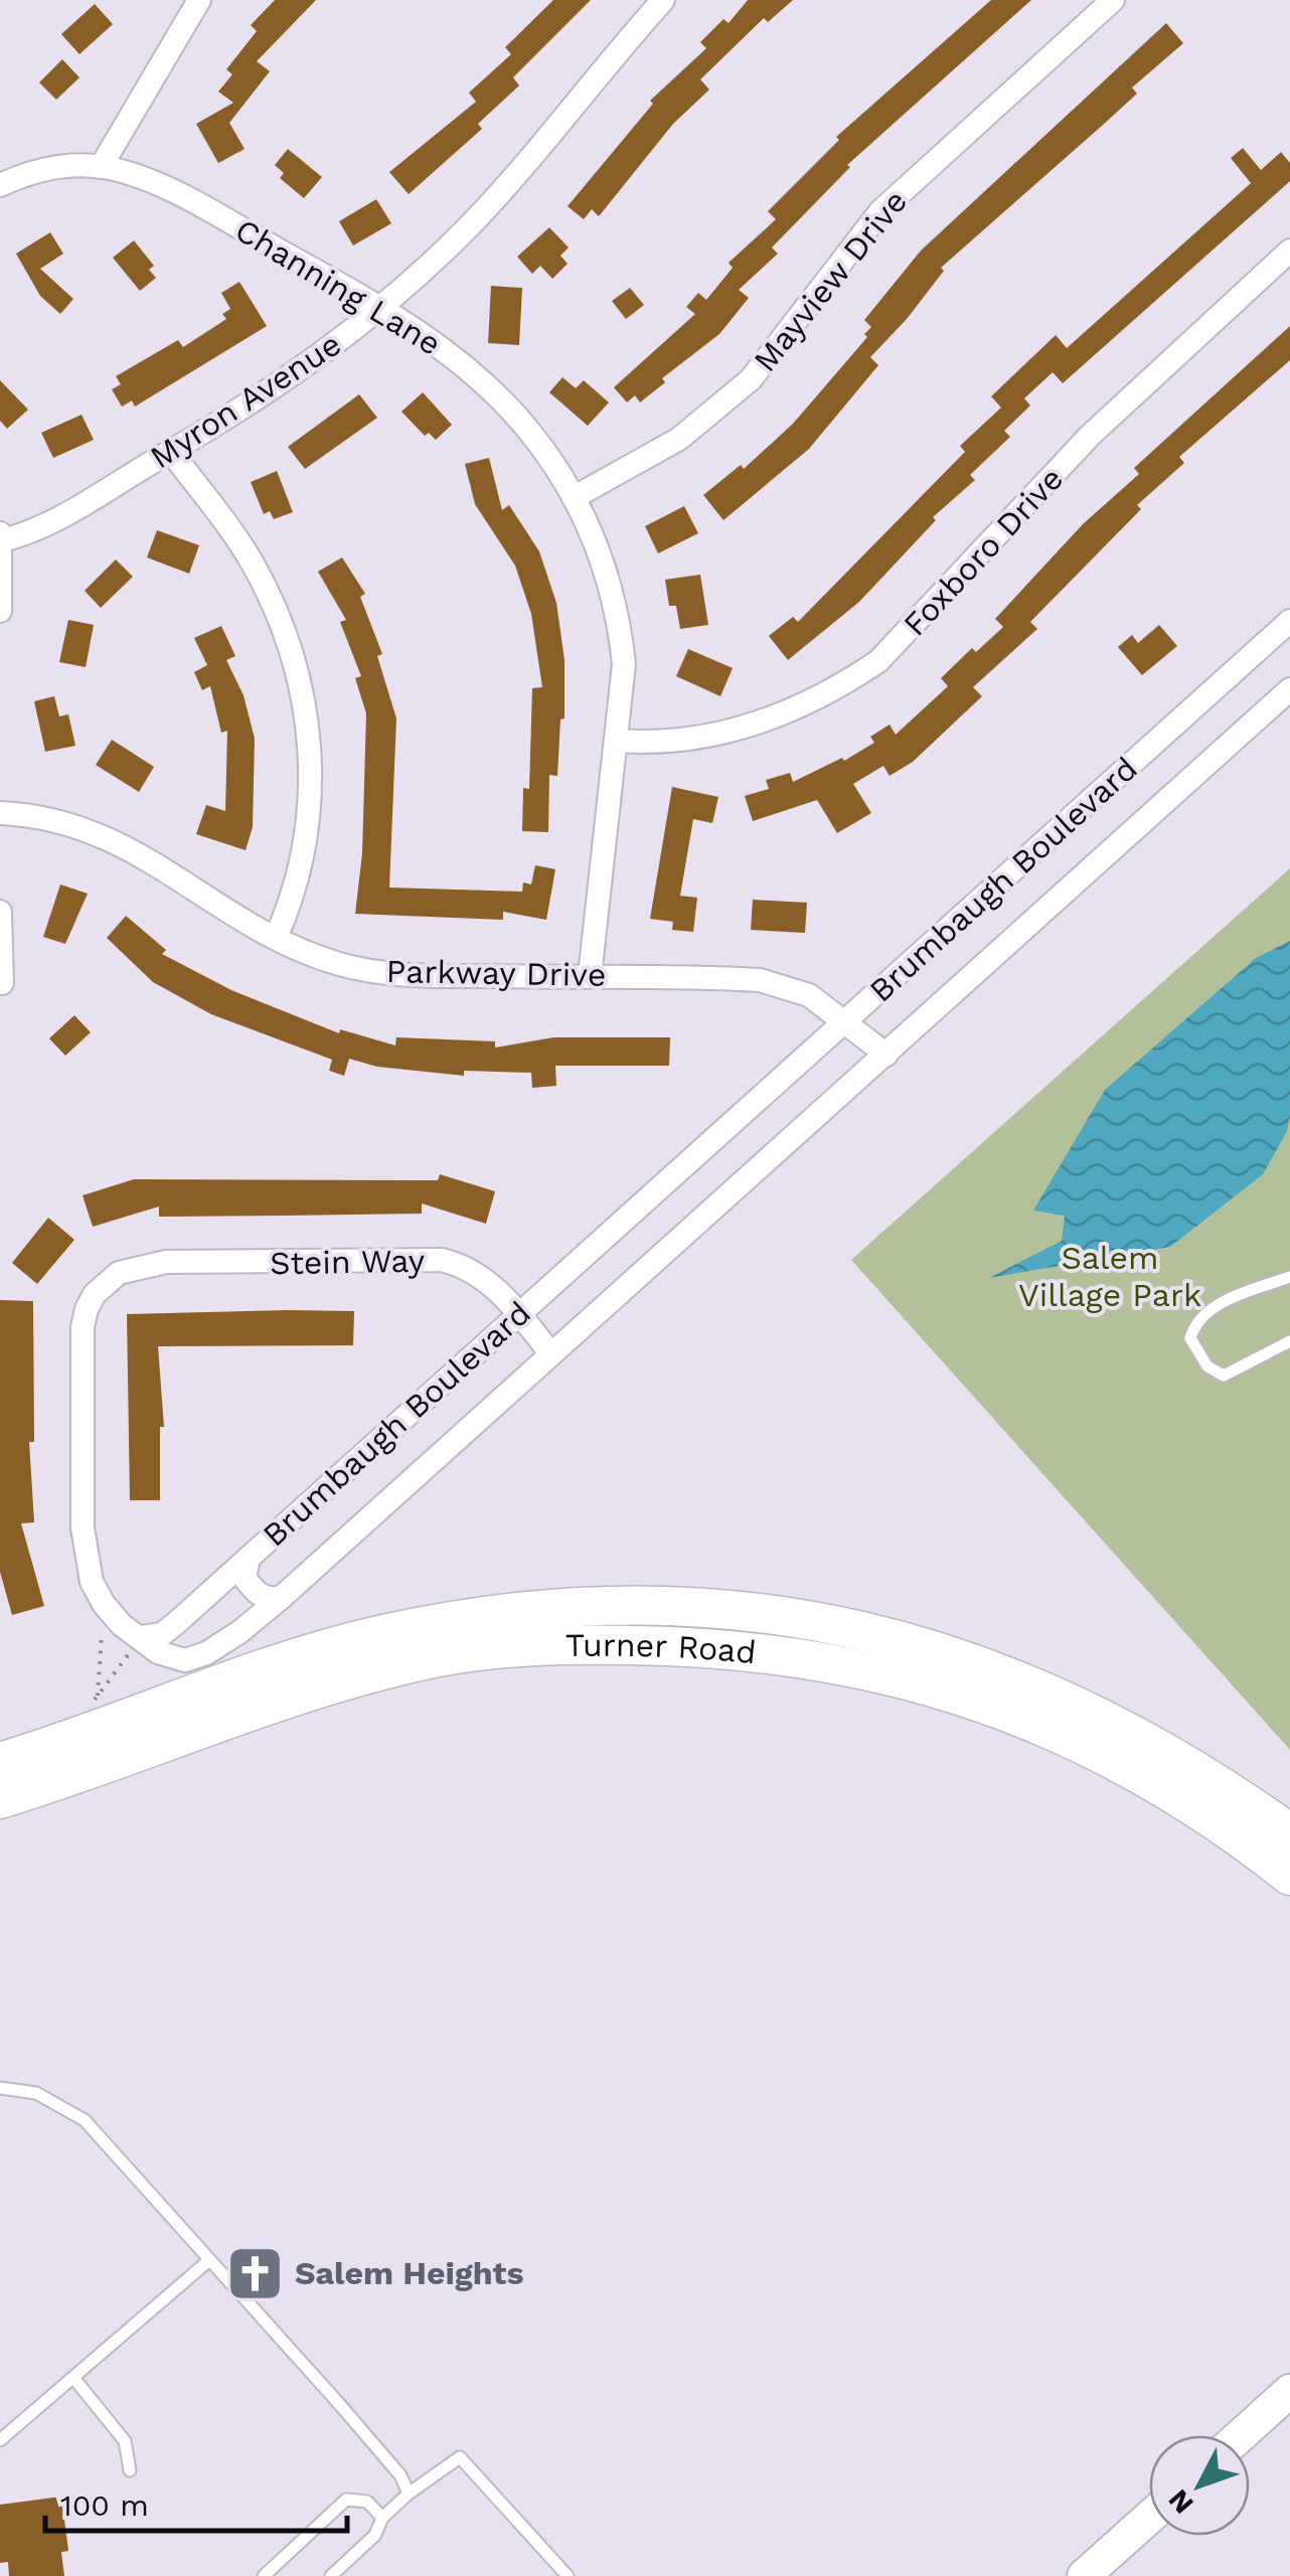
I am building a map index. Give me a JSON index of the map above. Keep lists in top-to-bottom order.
{
  "streets": {
    "main road": ["Turner Road"],
    "street": [
      "Mayview Drive",
      "Channing Lane",
      "Myron Avenue",
      "Foxboro Drive",
      "Brumbaugh Boulevard",
      "Parkway Drive",
      "Stein Way"
    ]
  },
  "crossings": [
    ["Mayview Drive", "Channing Lane"],
    ["Channing Lane", "Myron Avenue"],
    ["Channing Lane", "Foxboro Drive"],
    ["Channing Lane", "Parkway Drive"],
    ["Brumbaugh Boulevard", "Parkway Drive"],
    ["Brumbaugh Boulevard", "Stein Way"]
  ],
  "parks": ["Salem Village Park"],
  "places": {
    "church": ["Salem Heights"]
  },
  "scale_bar": "100 m",
  "north": "bottom left"
}
